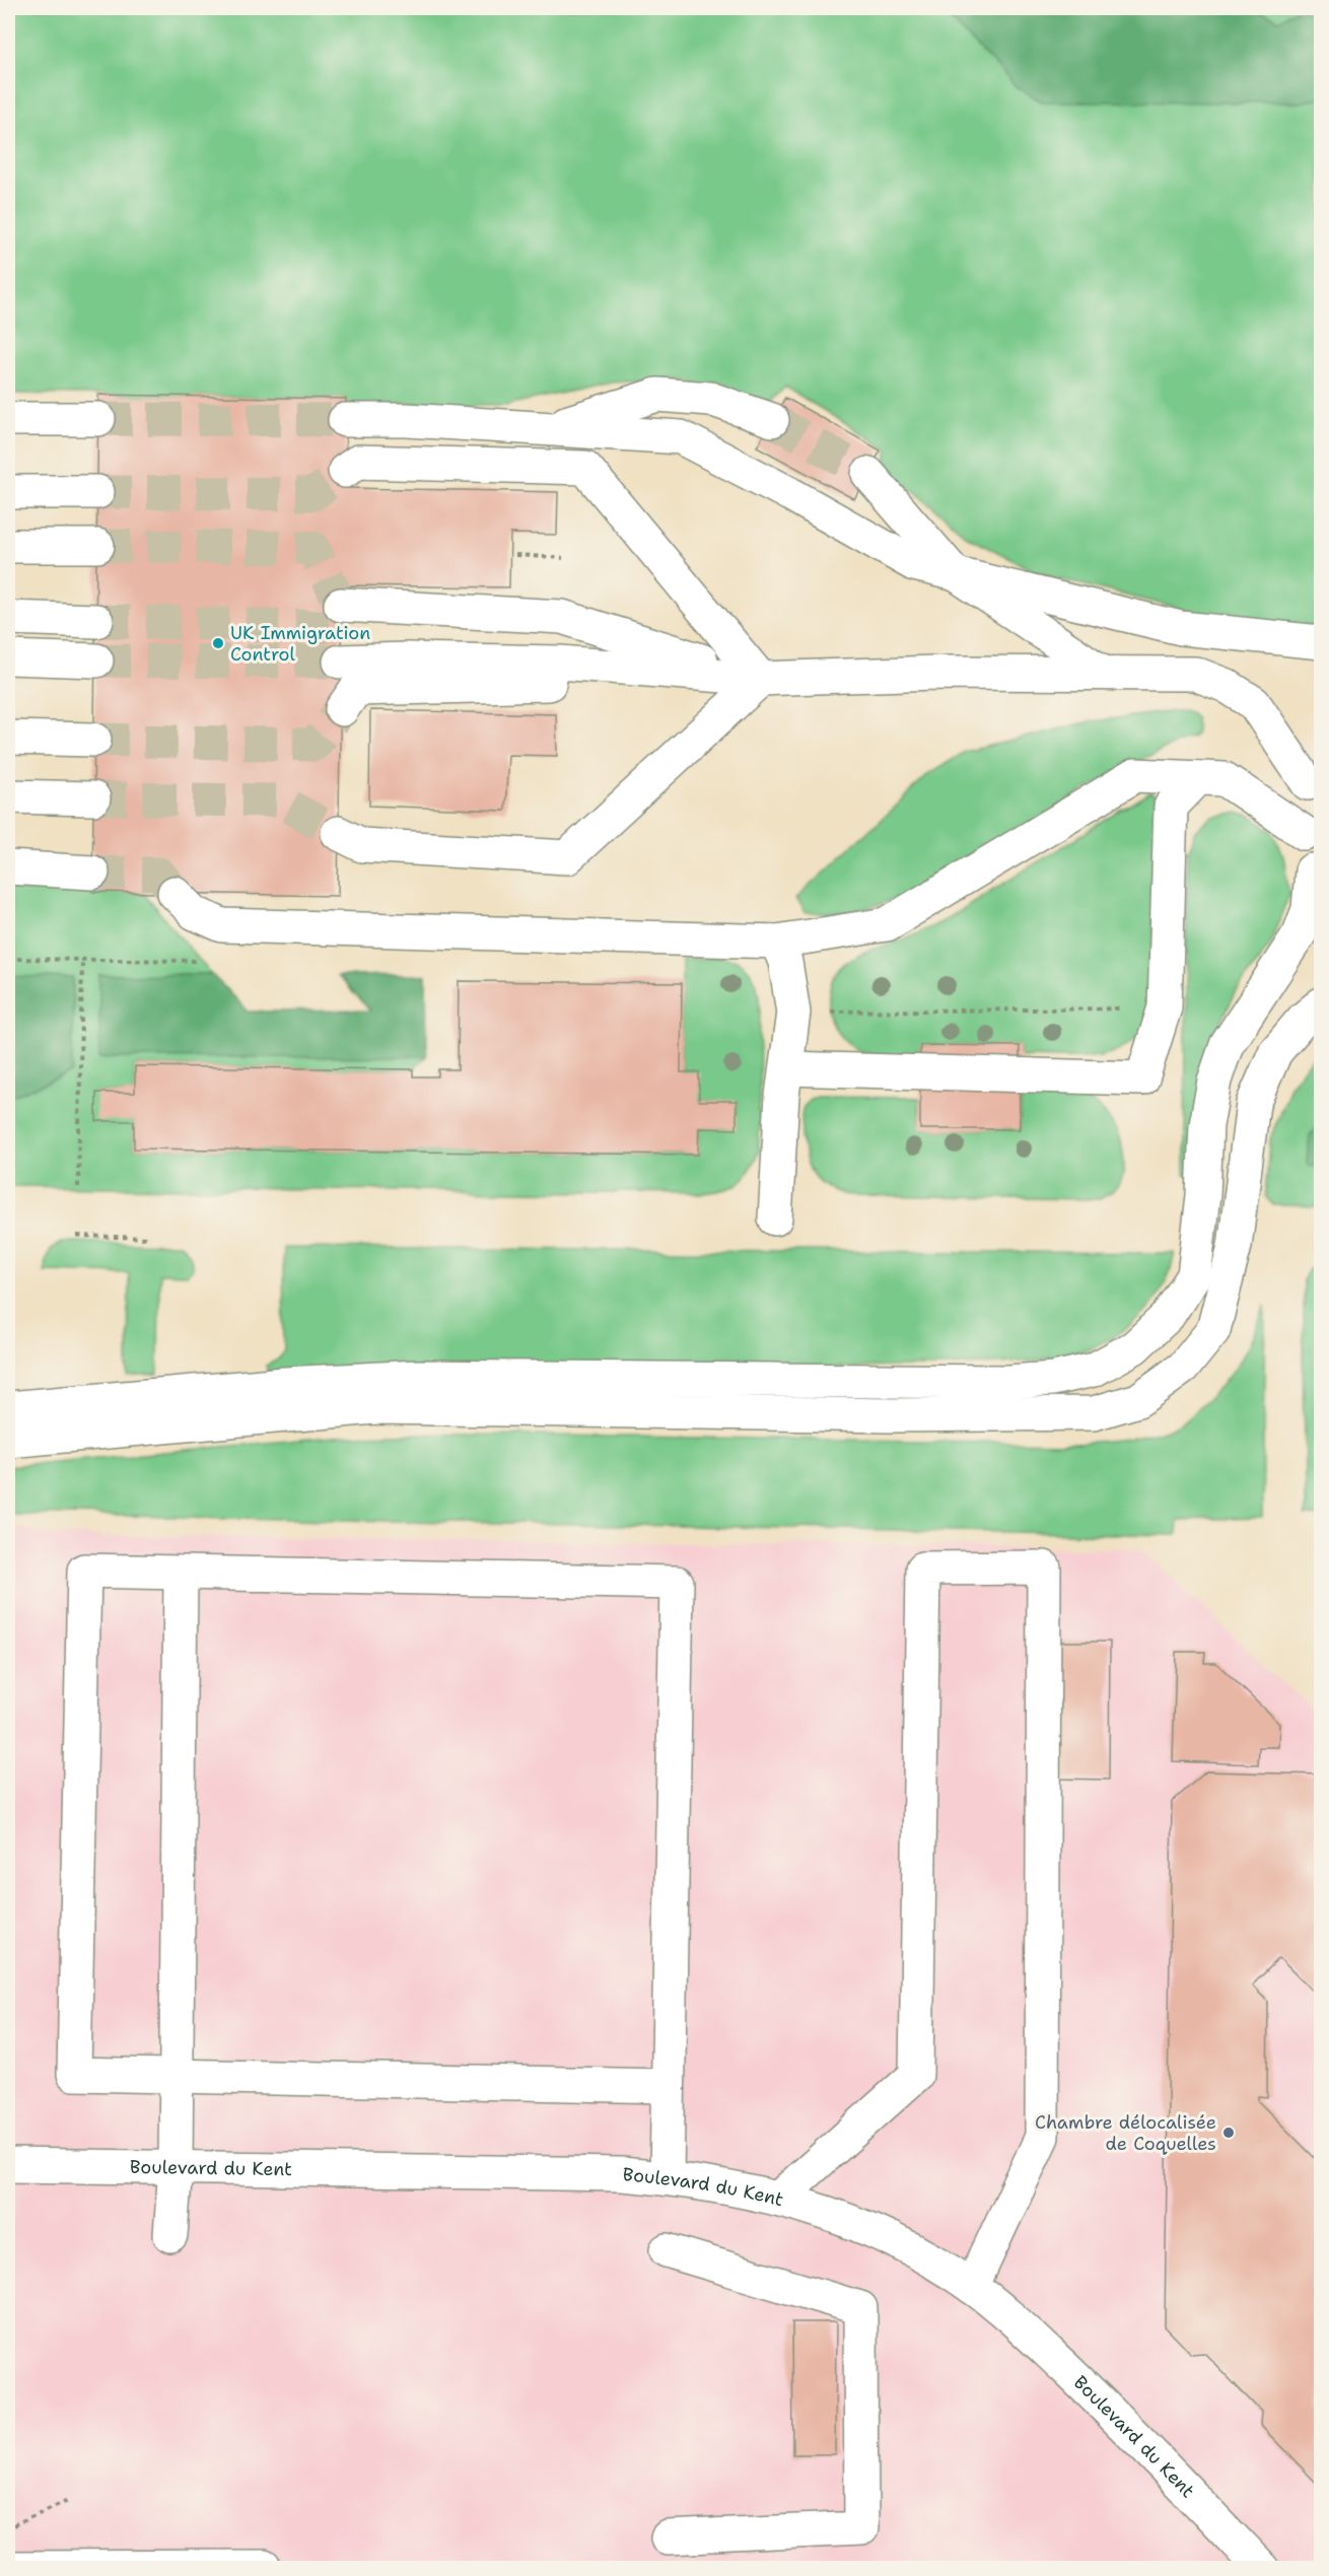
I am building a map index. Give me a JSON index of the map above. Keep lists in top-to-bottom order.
{
  "streets": {
    "street": ["Boulevard du Kent"]
  },
  "places": ["UK Immigration Control", "Chambre délocalisée de Coquelles"]
}
